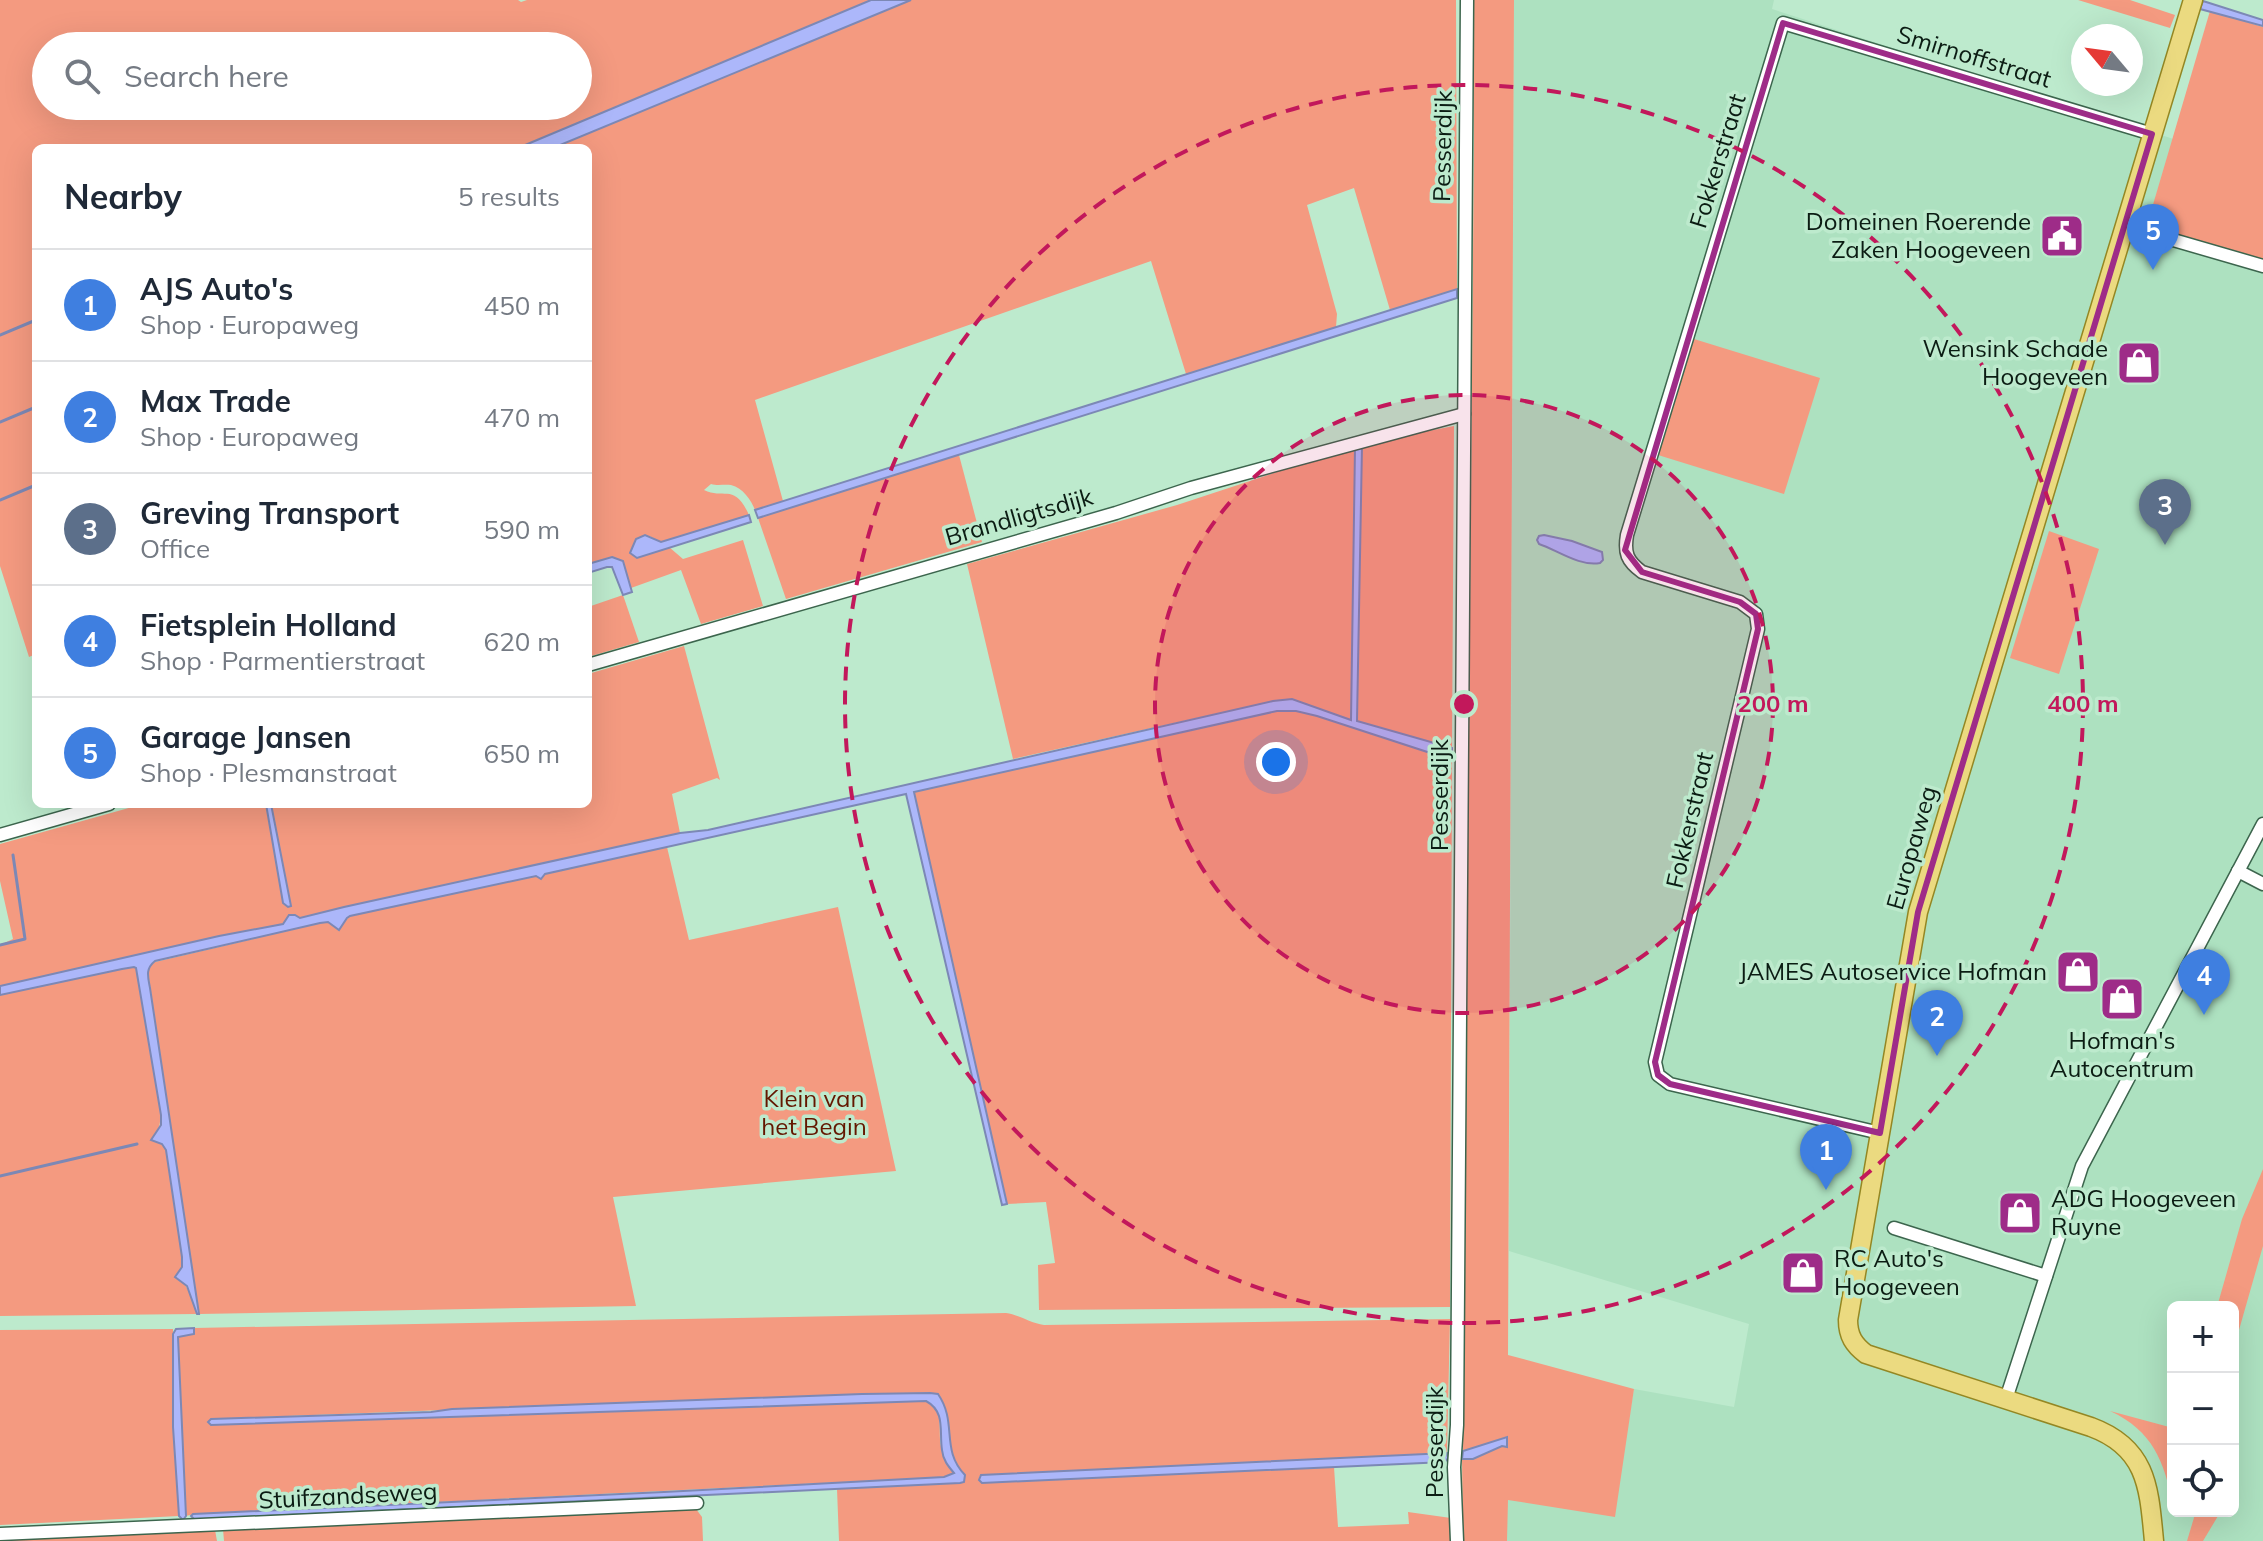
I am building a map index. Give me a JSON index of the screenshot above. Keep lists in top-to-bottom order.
{
  "streets": {
    "main road": ["Europaweg"],
    "street": [
      "Smirnoffstraat",
      "Pesserdijk",
      "Fokkerstraat",
      "Brandligtsdijk",
      "Stuifzandseweg"
    ]
  },
  "crossings": [
    ["Smirnoffstraat", "Fokkerstraat"],
    ["Smirnoffstraat", "Europaweg"],
    ["Pesserdijk", "Brandligtsdijk"],
    ["Fokkerstraat", "Europaweg"]
  ],
  "parks": ["Klein van het Begin"],
  "places": {
    "public building": ["Domeinen Roerende Zaken Hoogeveen"],
    "shop": [
      "Wensink Schade Hoogeveen",
      "JAMES Autoservice Hofman",
      "Hofman's Autocentrum",
      "ADG Hoogeveen Ruyne",
      "RC Auto's Hoogeveen"
    ]
  },
  "north": "top left",
  "page": {
    "search": "Search here",
    "heading": ["Nearby", "5 results"],
    "pins": [
      "5",
      "3",
      "4",
      "2",
      "1"
    ],
    "list": [
      {
        "mark": "1",
        "name": "AJS Auto's",
        "note": "Shop · Europaweg",
        "value": "450 m"
      },
      {
        "mark": "2",
        "name": "Max Trade",
        "note": "Shop · Europaweg",
        "value": "470 m"
      },
      {
        "mark": "3",
        "name": "Greving Transport",
        "note": "Office",
        "value": "590 m"
      },
      {
        "mark": "4",
        "name": "Fietsplein Holland",
        "note": "Shop · Parmentierstraat",
        "value": "620 m"
      },
      {
        "mark": "5",
        "name": "Garage Jansen",
        "note": "Shop · Plesmanstraat",
        "value": "650 m"
      }
    ],
    "map_buttons": ["+", "−"]
  },
  "rings": ["200 m", "400 m"]
}
